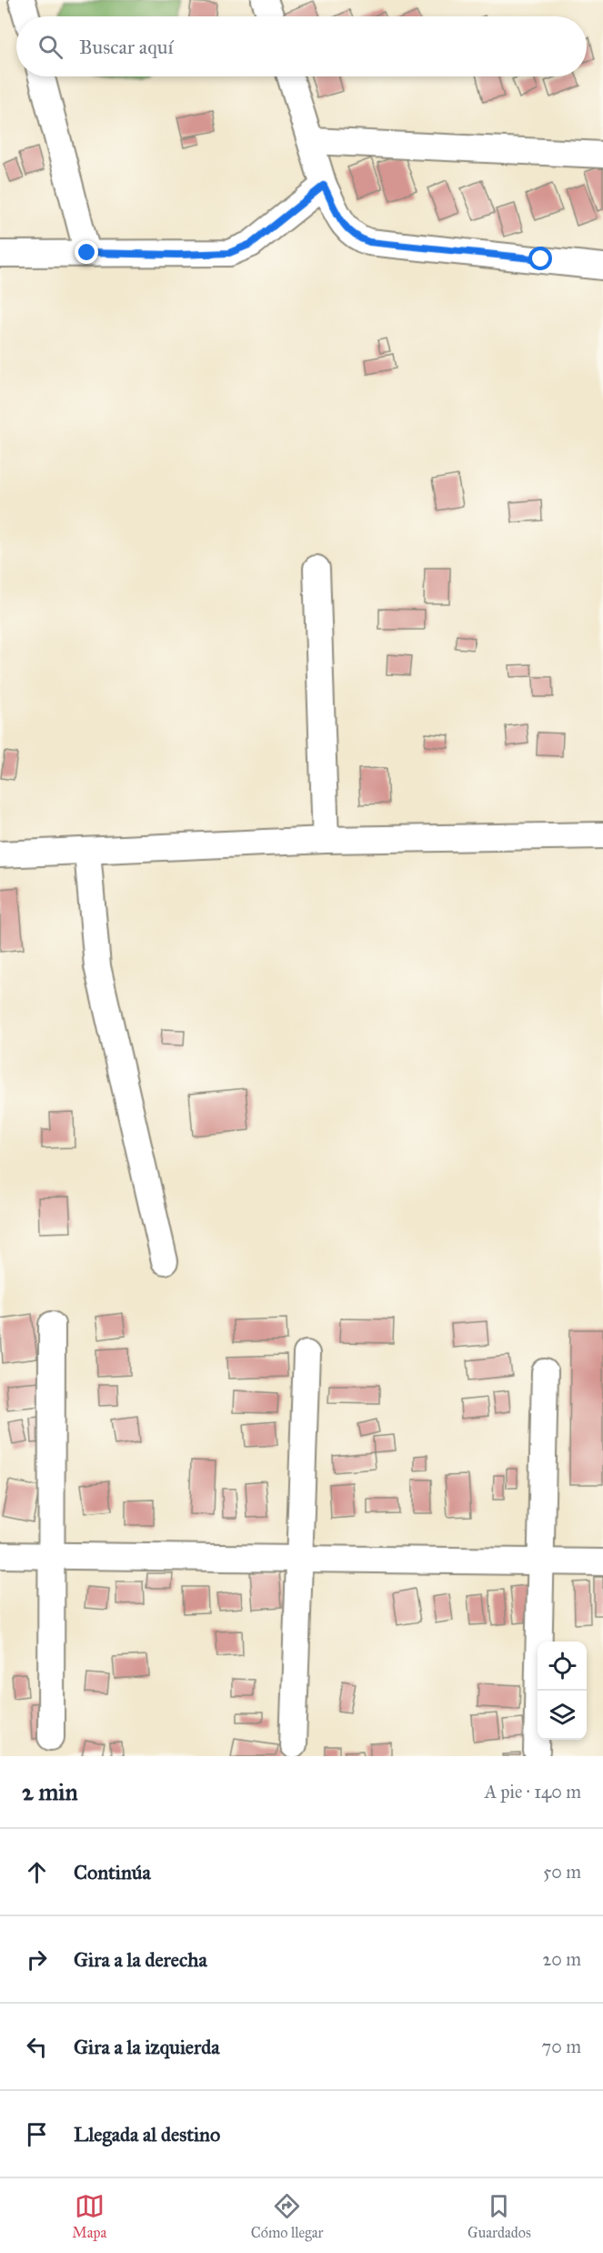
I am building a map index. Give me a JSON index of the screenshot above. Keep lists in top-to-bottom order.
{
  "page": {
    "search": "Buscar aquí",
    "heading": ["2 min", "A pie · 140 m"],
    "list": [
      ["Continúa", "50 m"],
      ["Gira a la derecha", "20 m"],
      ["Gira a la izquierda", "70 m"],
      "Llegada al destino"
    ],
    "nav": ["Mapa", "Cómo llegar", "Guardados"]
  }
}
